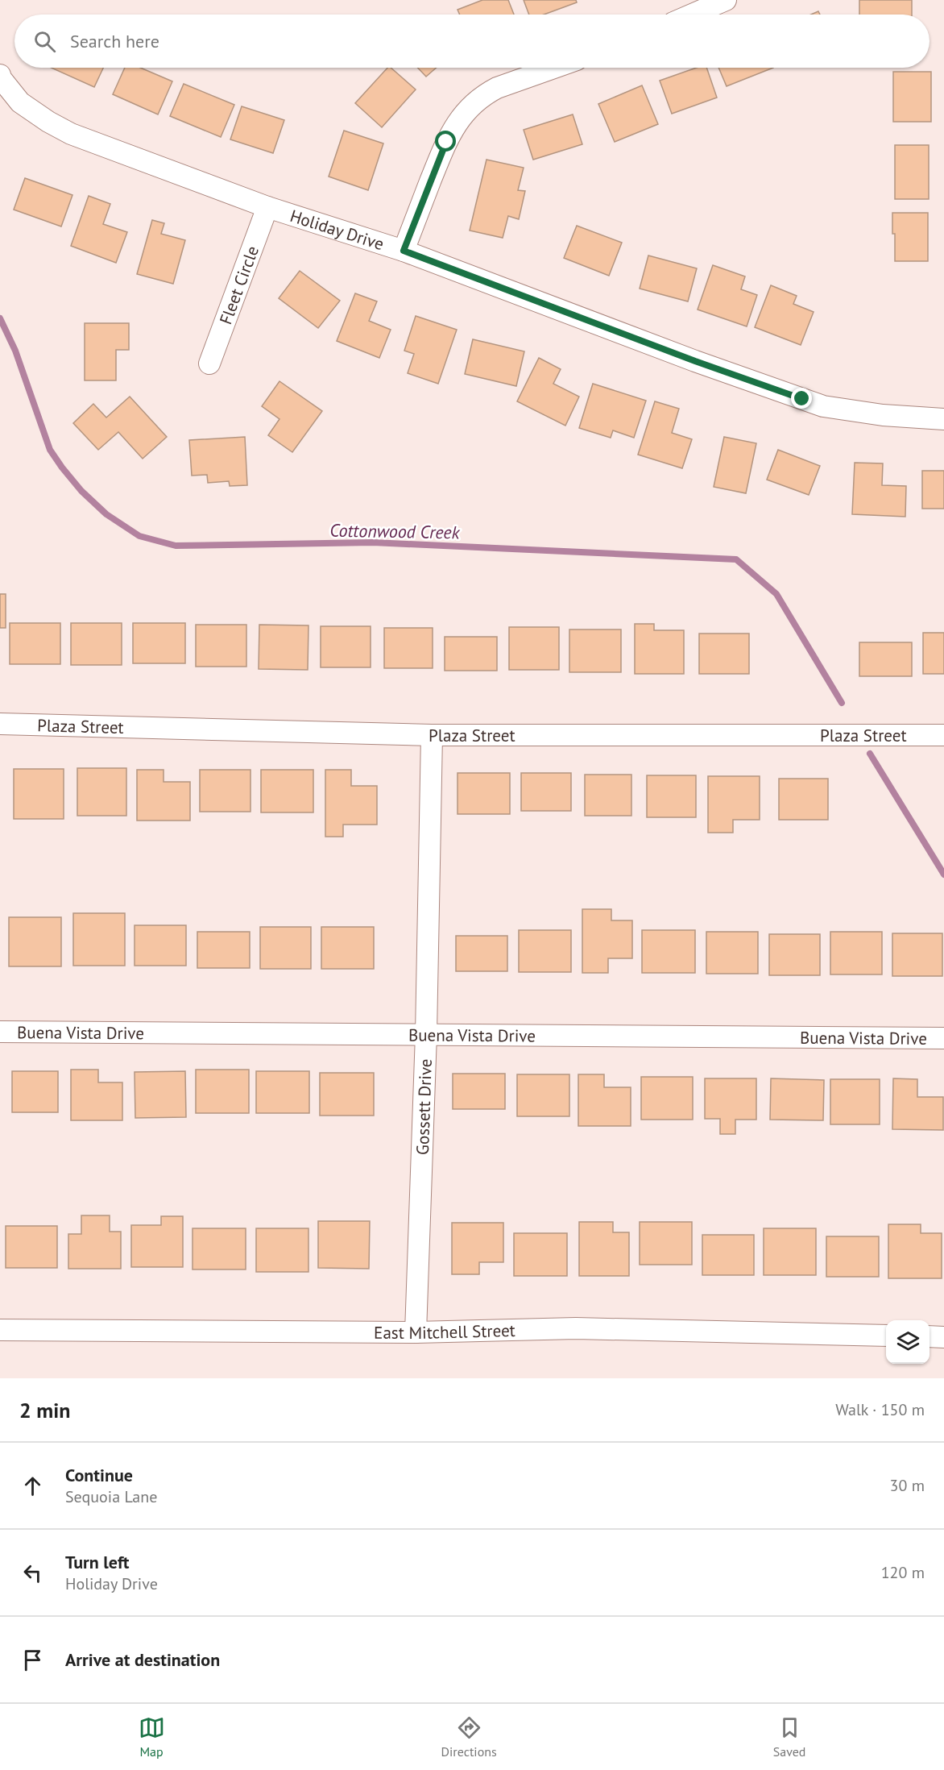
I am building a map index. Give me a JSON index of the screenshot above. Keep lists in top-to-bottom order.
{
  "streets": {
    "street": [
      "Holiday Drive",
      "Fleet Circle",
      "Plaza Street",
      "Buena Vista Drive",
      "Gossett Drive",
      "East Mitchell Street"
    ]
  },
  "crossings": [
    ["Holiday Drive", "Fleet Circle"],
    ["Plaza Street", "Gossett Drive"],
    ["Buena Vista Drive", "Gossett Drive"],
    ["Gossett Drive", "East Mitchell Street"]
  ],
  "water": ["Cottonwood Creek"],
  "page": {
    "search": "Search here",
    "heading": ["2 min", "Walk · 150 m"],
    "list": [
      ["Continue", "Sequoia Lane", "30 m"],
      ["Turn left", "Holiday Drive", "120 m"],
      "Arrive at destination"
    ],
    "nav": ["Map", "Directions", "Saved"]
  }
}
